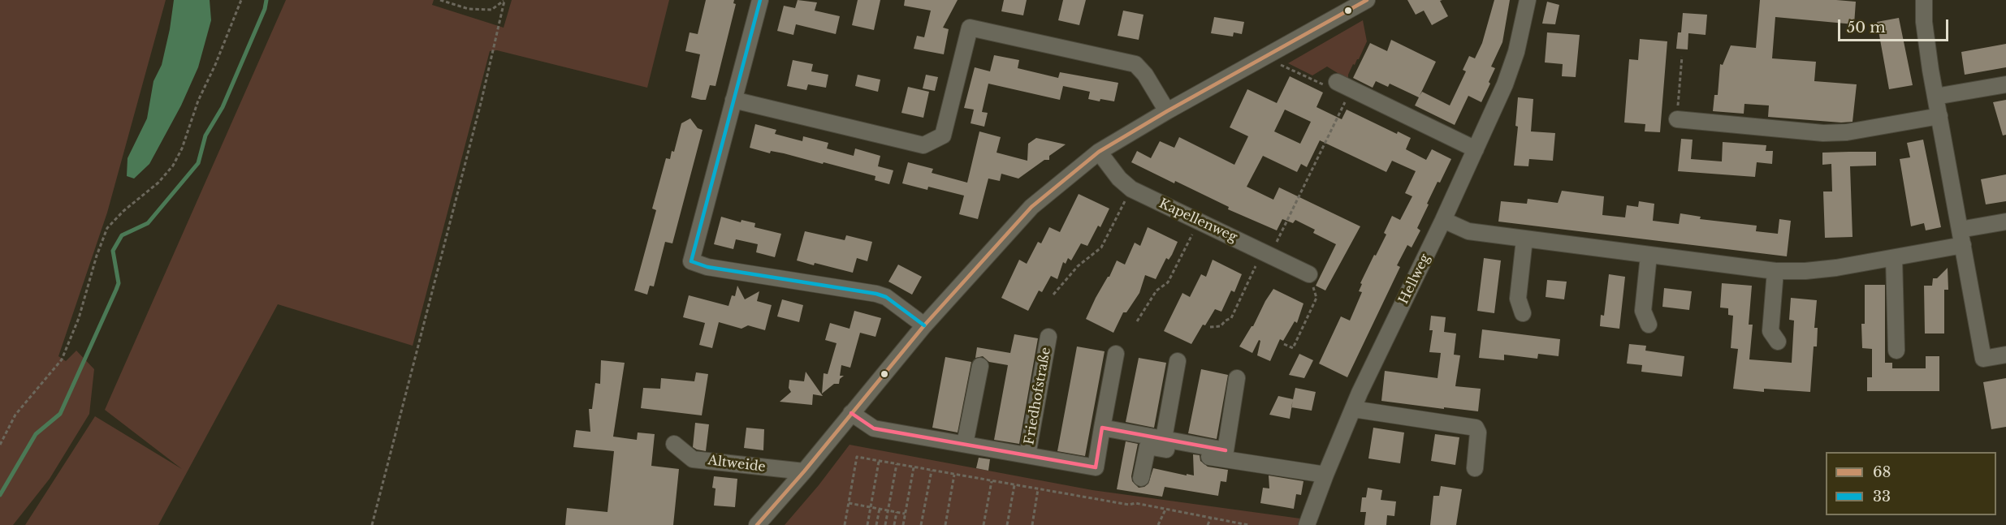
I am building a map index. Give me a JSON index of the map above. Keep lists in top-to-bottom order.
{
  "streets": {
    "street": [
      "Kapellenweg",
      "Hellweg",
      "Friedhofstraße",
      "Altweide"
    ]
  },
  "lines": ["transit line 68", "transit line 33"],
  "legend": ["68", "33"],
  "scale_bar": "50 m"
}
